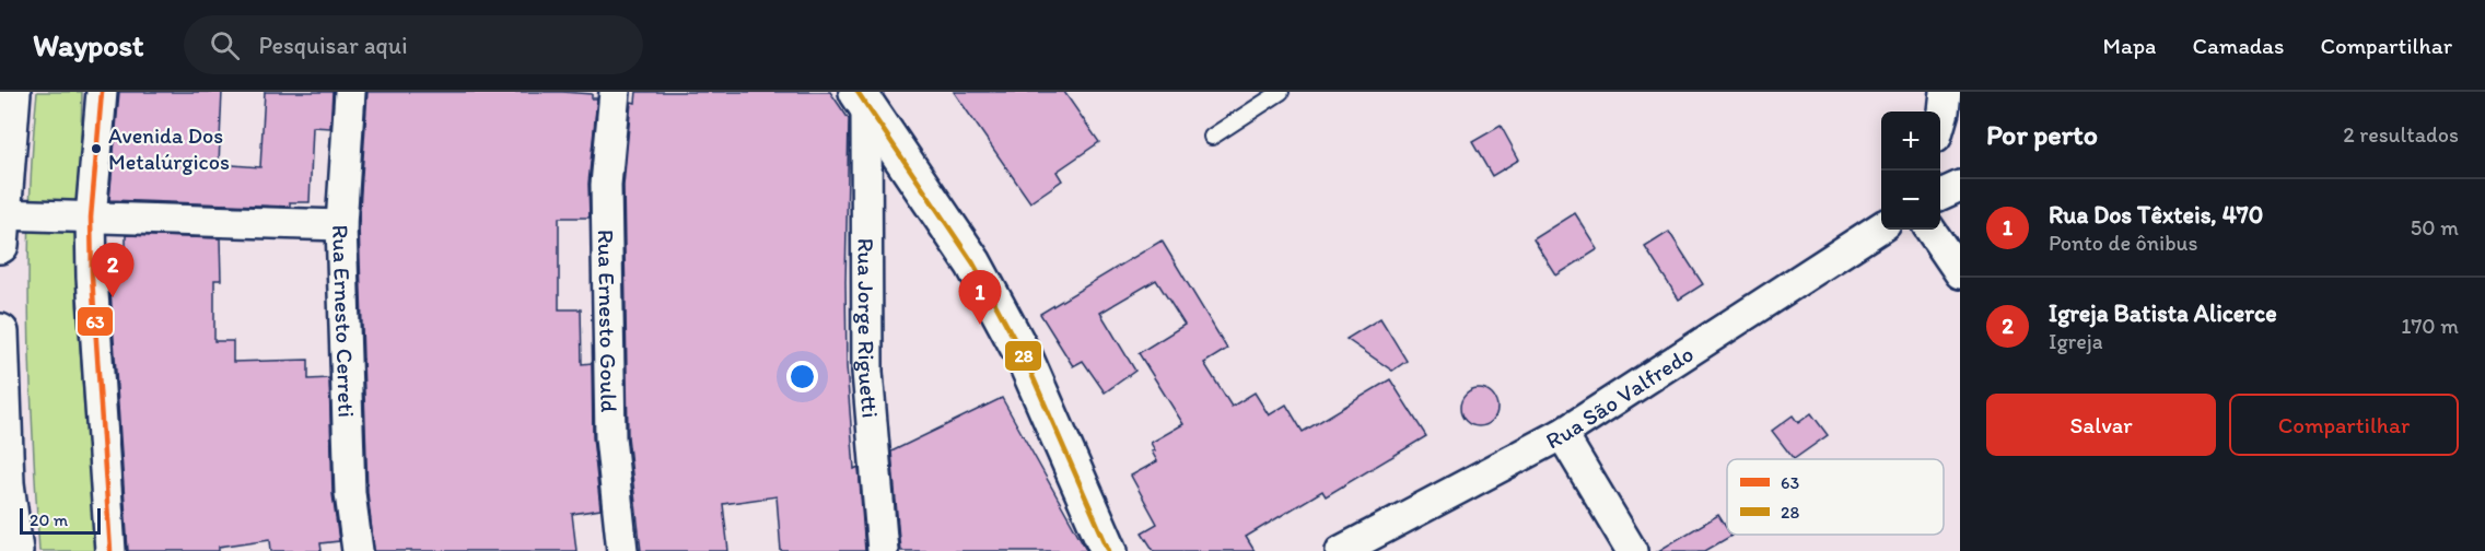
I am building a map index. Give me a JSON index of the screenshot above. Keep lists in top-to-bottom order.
{
  "streets": {
    "street": [
      "Rua Ernesto Cerreti",
      "Rua Ernesto Gould",
      "Rua Jorge Riguetti",
      "Rua São Valfredo"
    ]
  },
  "places": ["Avenida Dos Metalúrgicos"],
  "lines": ["transit line 63", "transit line 28"],
  "legend": ["63", "28"],
  "scale_bar": "20 m",
  "page": {
    "header": "Waypost",
    "search": "Pesquisar aqui",
    "nav": ["Mapa", "Camadas", "Compartilhar"],
    "heading": ["Por perto", "2 resultados"],
    "map_buttons": ["+", "−"],
    "list": [
      {
        "mark": "1",
        "name": "Rua Dos Têxteis, 470",
        "note": "Ponto de ônibus",
        "value": "50 m"
      },
      {
        "mark": "2",
        "name": "Igreja Batista Alicerce",
        "note": "Igreja",
        "value": "170 m"
      }
    ],
    "pins": ["2", "1"],
    "buttons": ["Salvar", "Compartilhar"],
    "scale": "20 m"
  }
}
